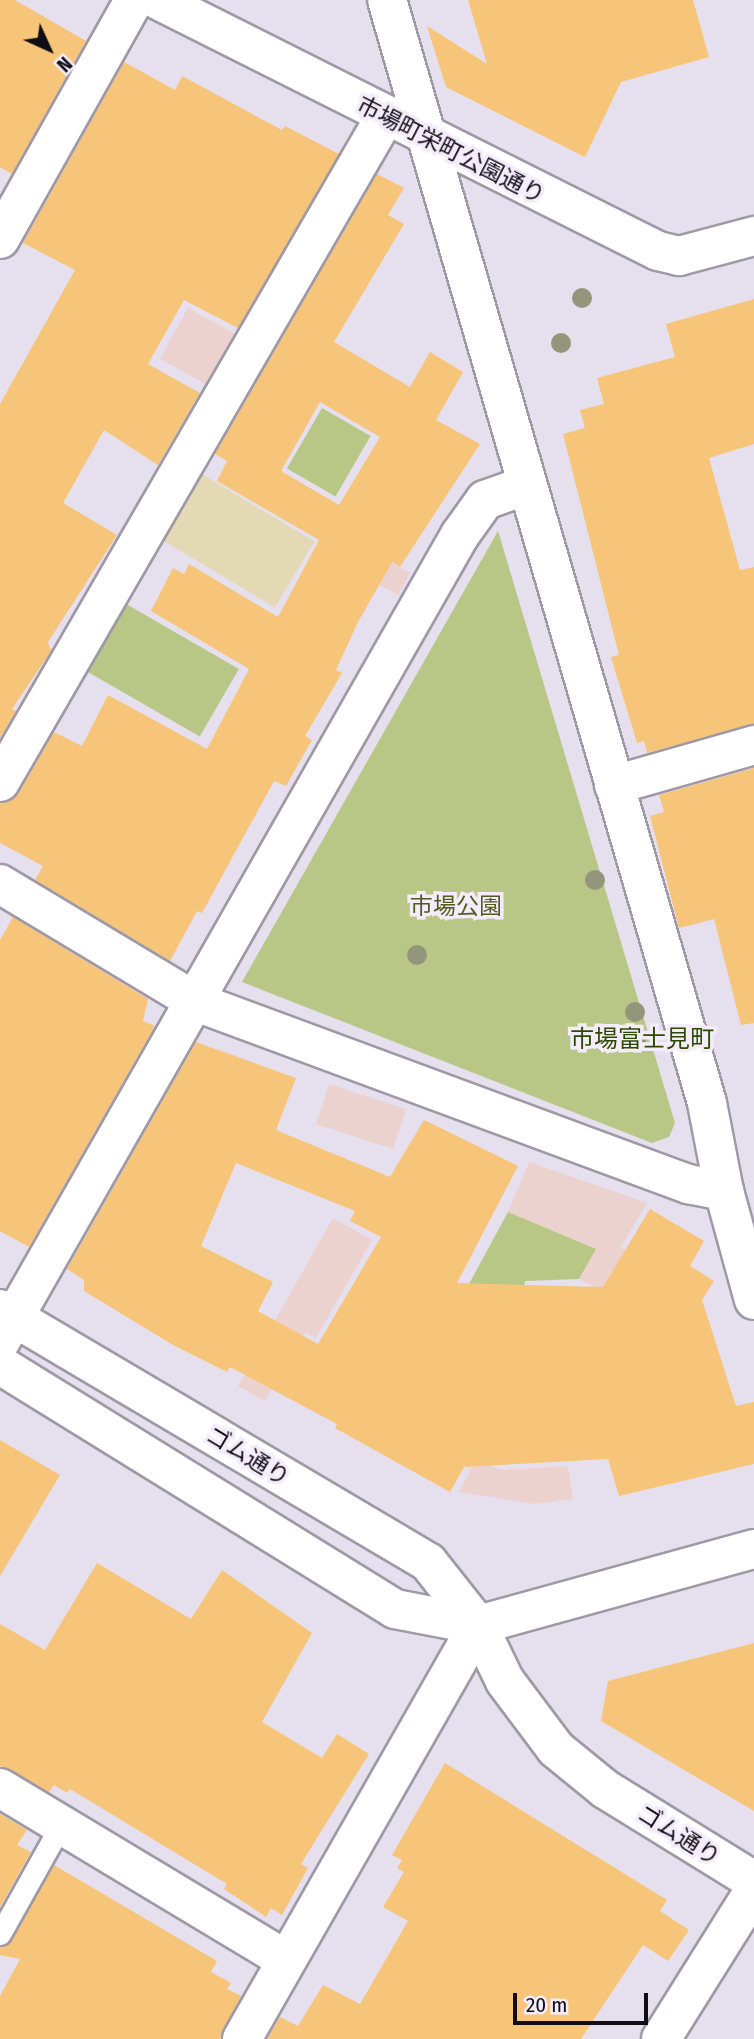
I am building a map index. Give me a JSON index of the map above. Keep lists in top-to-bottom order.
{
  "streets": {
    "street": ["市場町栄町公園通り", "ゴム通り"]
  },
  "districts": ["市場富士見町"],
  "parks": ["市場公園"],
  "scale_bar": "20 m",
  "north": "bottom right"
}
